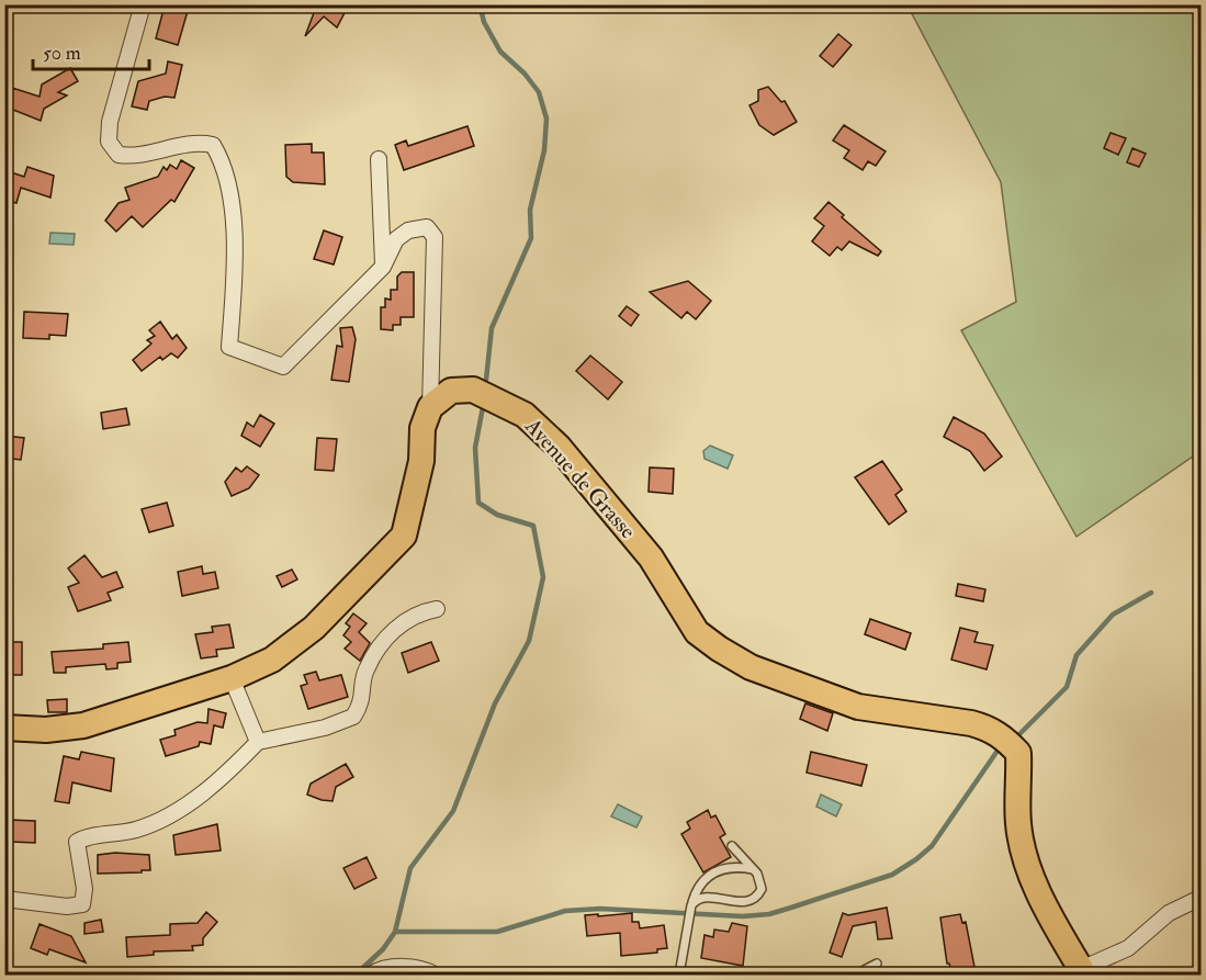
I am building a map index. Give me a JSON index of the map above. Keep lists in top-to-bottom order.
{
  "streets": {
    "main road": ["Avenue de Grasse"]
  },
  "scale_bar": "50 m"
}
